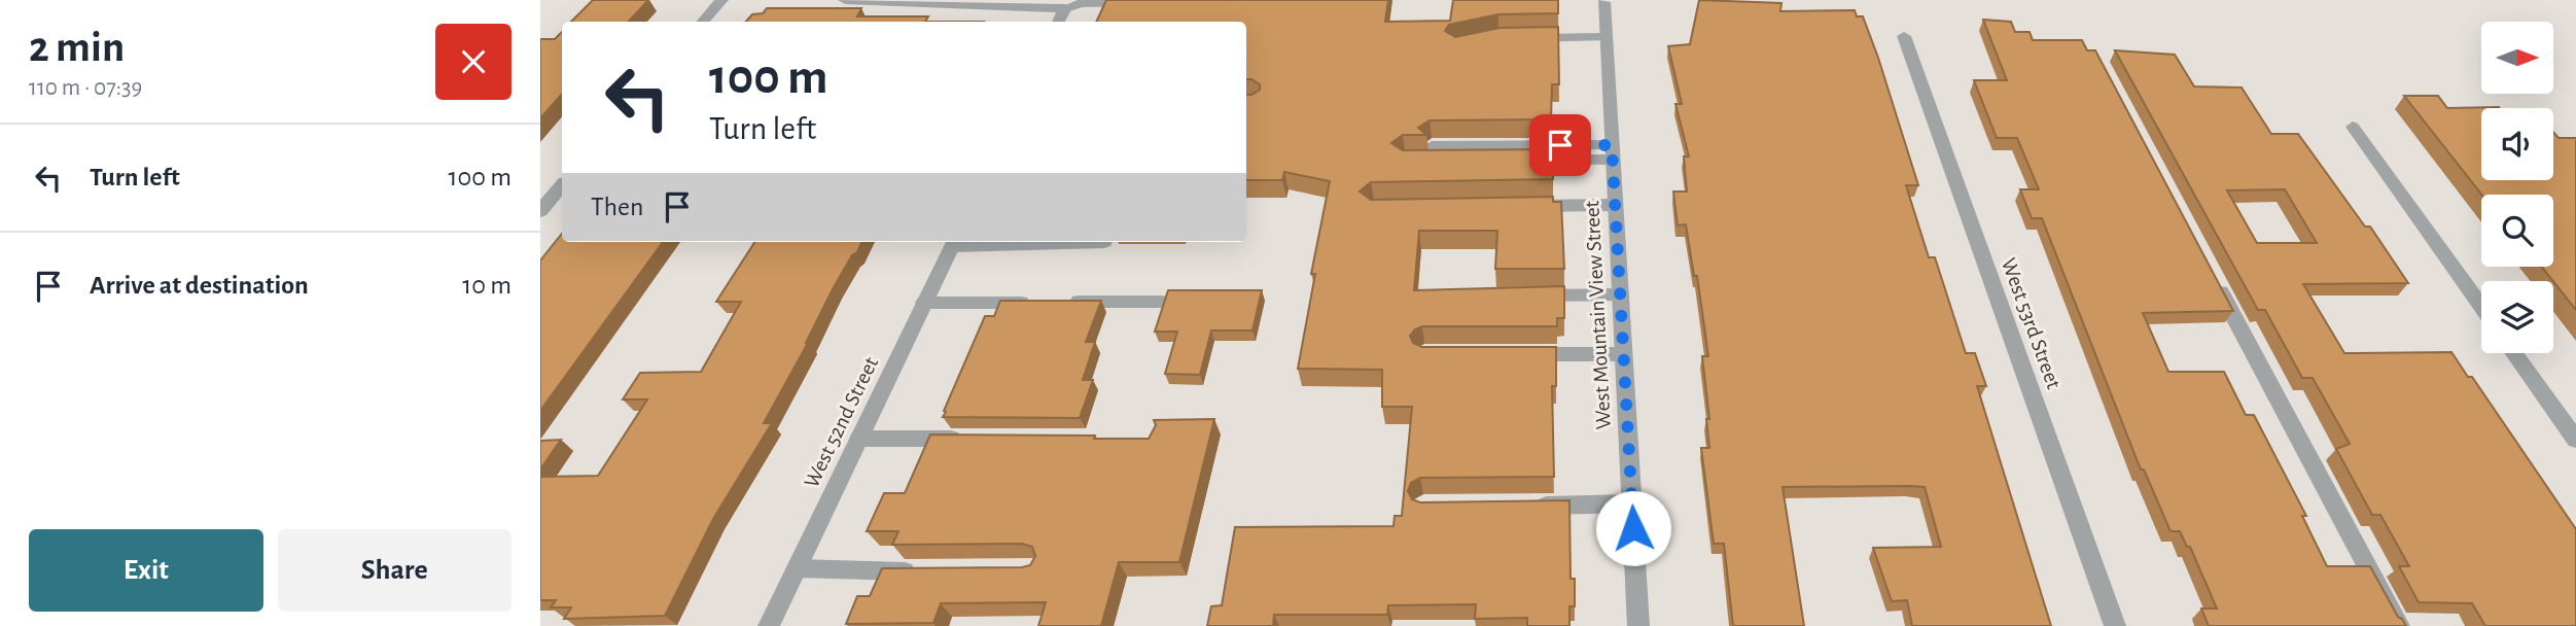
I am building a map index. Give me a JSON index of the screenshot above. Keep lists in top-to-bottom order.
{
  "streets": {
    "street": ["West Mountain View Street", "West 53rd Street", "West 52nd Street"]
  },
  "north": "right",
  "page": {
    "heading": ["2 min", "110 m · 07:39"],
    "turn": ["100 m", "Turn left"],
    "list": [
      {
        "name": "Turn left",
        "value": "100 m"
      },
      {
        "name": "Arrive at destination",
        "value": "10 m"
      }
    ],
    "then": "Then",
    "buttons": ["Exit", "Share"]
  }
}
